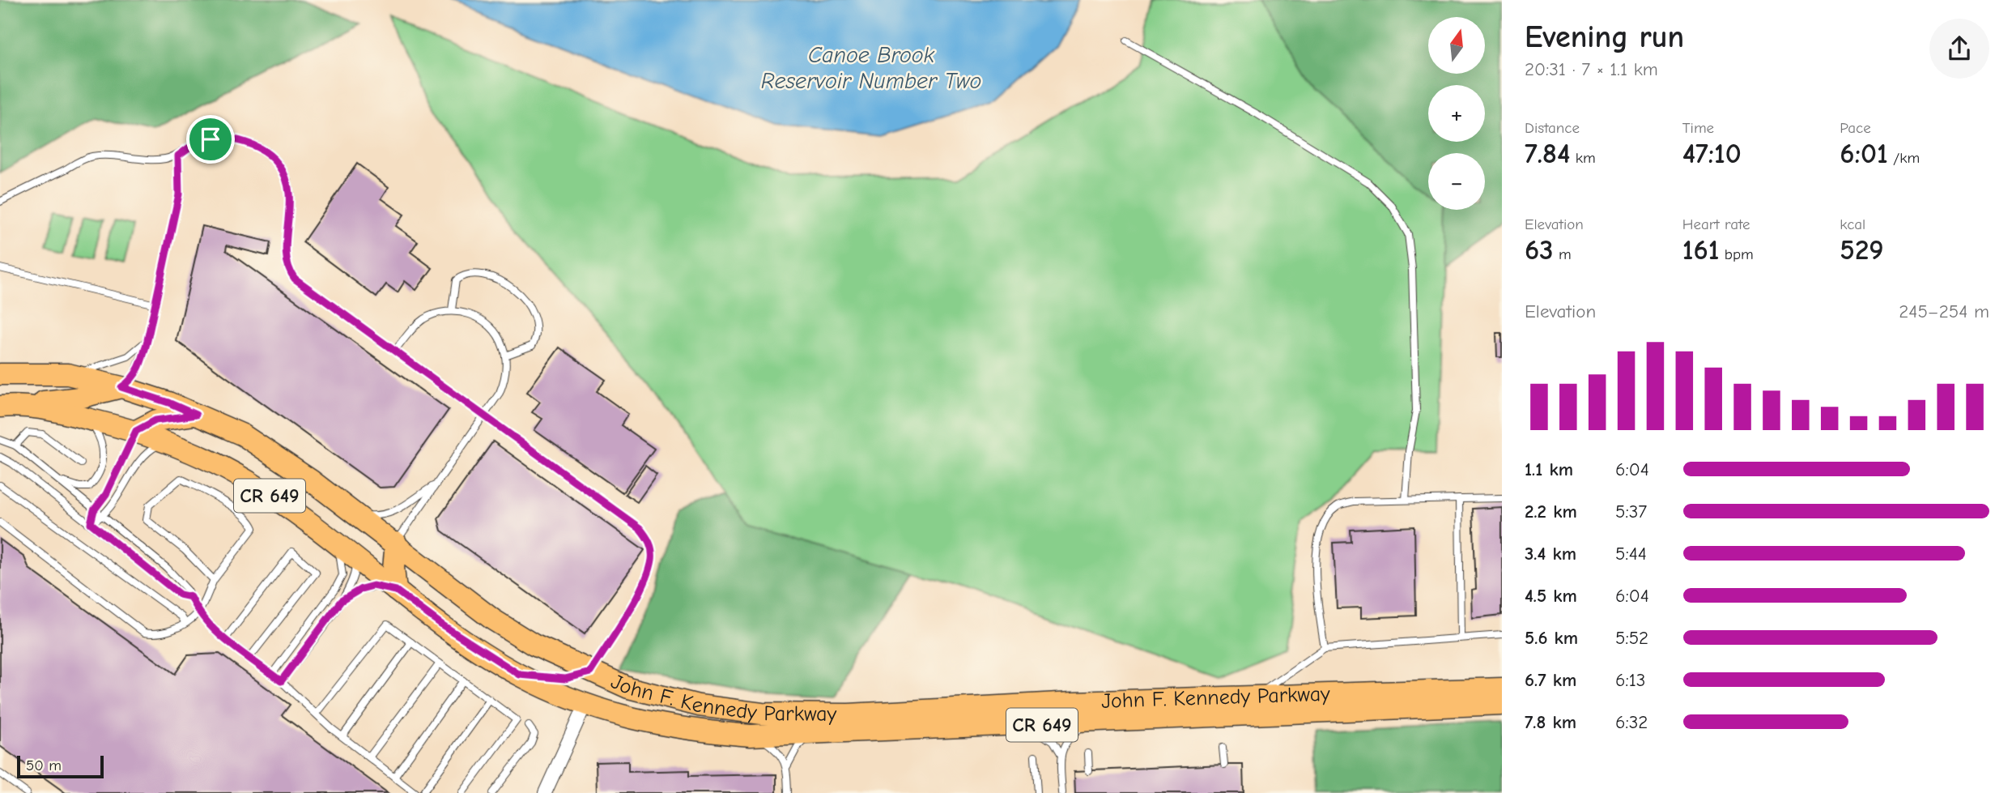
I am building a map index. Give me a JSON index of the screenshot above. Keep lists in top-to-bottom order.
{
  "streets": {
    "main road": ["CR 649", "John F. Kennedy Parkway"]
  },
  "water": ["Canoe Brook Reservoir Number Two"],
  "scale_bar": "50 m",
  "north": "top",
  "page": {
    "heading": ["Evening run", "20:31 · 7 × 1.1 km"],
    "map_buttons": ["+", "−"],
    "stats": [
      ["Distance", "7.84 km"],
      ["Time", "47:10"],
      ["Pace", "6:01 /km"],
      ["Elevation", "63 m"],
      ["Heart rate", "161 bpm"],
      ["kcal", "529"]
    ],
    "chart": ["Elevation", "245–254 m"],
    "list": [
      {
        "name": "1.1 km",
        "note": "6:04"
      },
      {
        "name": "2.2 km",
        "note": "5:37"
      },
      {
        "name": "3.4 km",
        "note": "5:44"
      },
      {
        "name": "4.5 km",
        "note": "6:04"
      },
      {
        "name": "5.6 km",
        "note": "5:52"
      },
      {
        "name": "6.7 km",
        "note": "6:13"
      },
      {
        "name": "7.8 km",
        "note": "6:32"
      }
    ],
    "scale": "50 m"
  }
}
